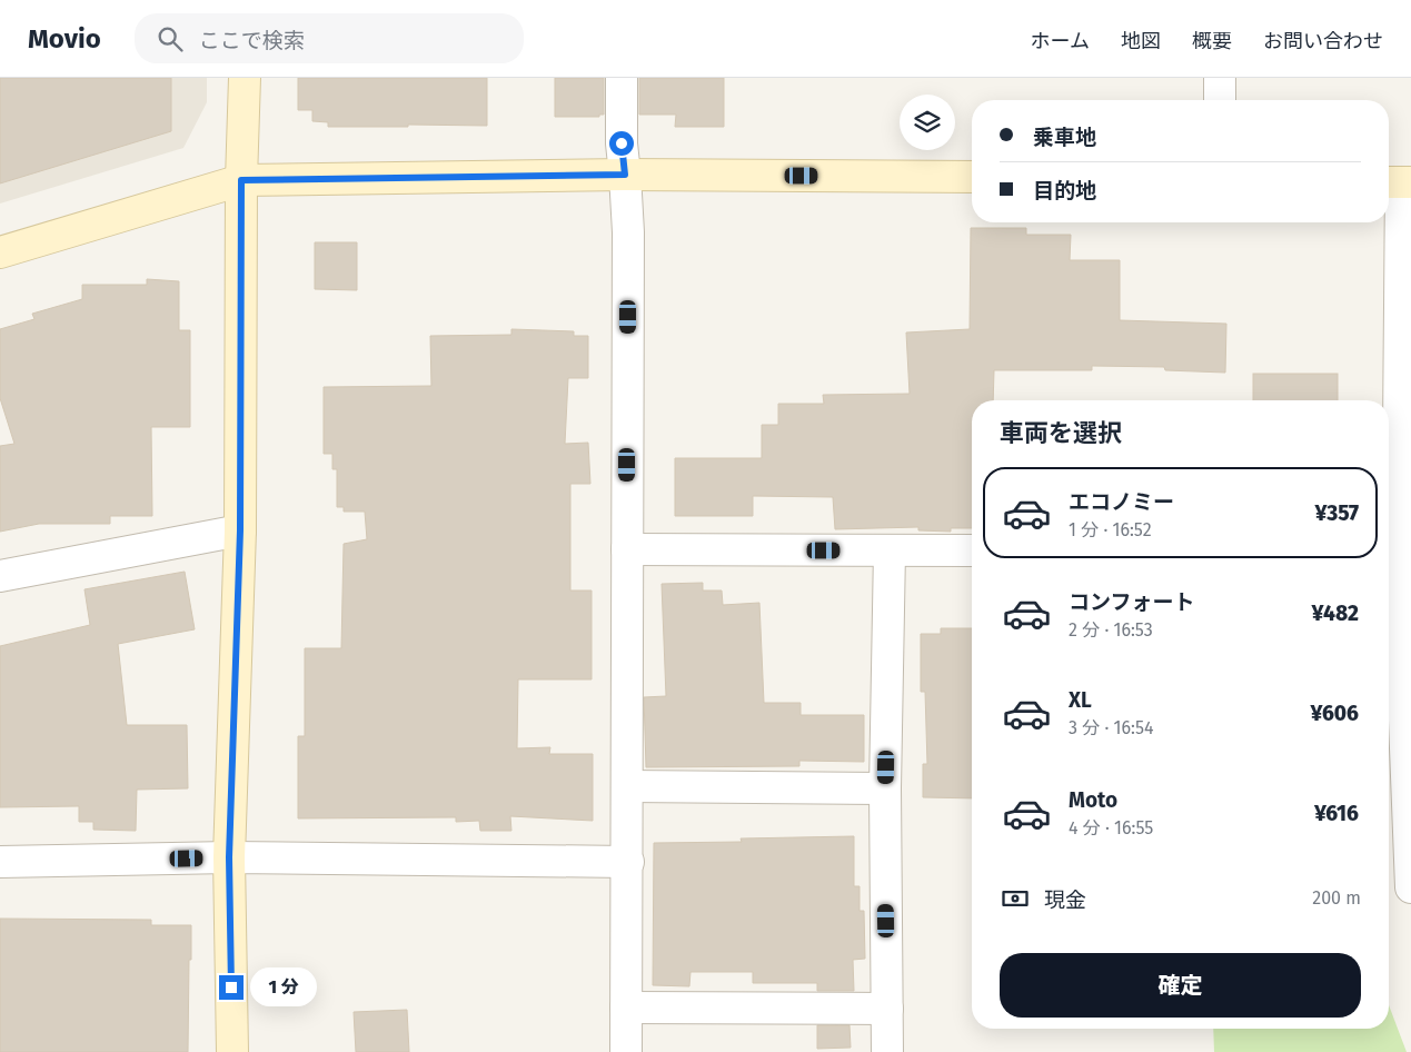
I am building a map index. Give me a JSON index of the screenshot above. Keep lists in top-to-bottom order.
{
  "page": {
    "header": "Movio",
    "search": "ここで検索",
    "nav": [
      "ホーム",
      "地図",
      "概要",
      "お問い合わせ"
    ],
    "banner": ["乗車地", "目的地"],
    "heading": "車両を選択",
    "list": [
      {
        "name": "エコノミー",
        "note": "1 分 · 16:52",
        "value": "¥357"
      },
      {
        "name": "コンフォート",
        "note": "2 分 · 16:53",
        "value": "¥482"
      },
      {
        "name": "XL",
        "note": "3 分 · 16:54",
        "value": "¥606"
      },
      {
        "name": "Moto",
        "note": "4 分 · 16:55",
        "value": "¥616"
      }
    ],
    "pay": ["現金", "200 m"],
    "buttons": "確定",
    "bubble": "1 分"
  }
}
